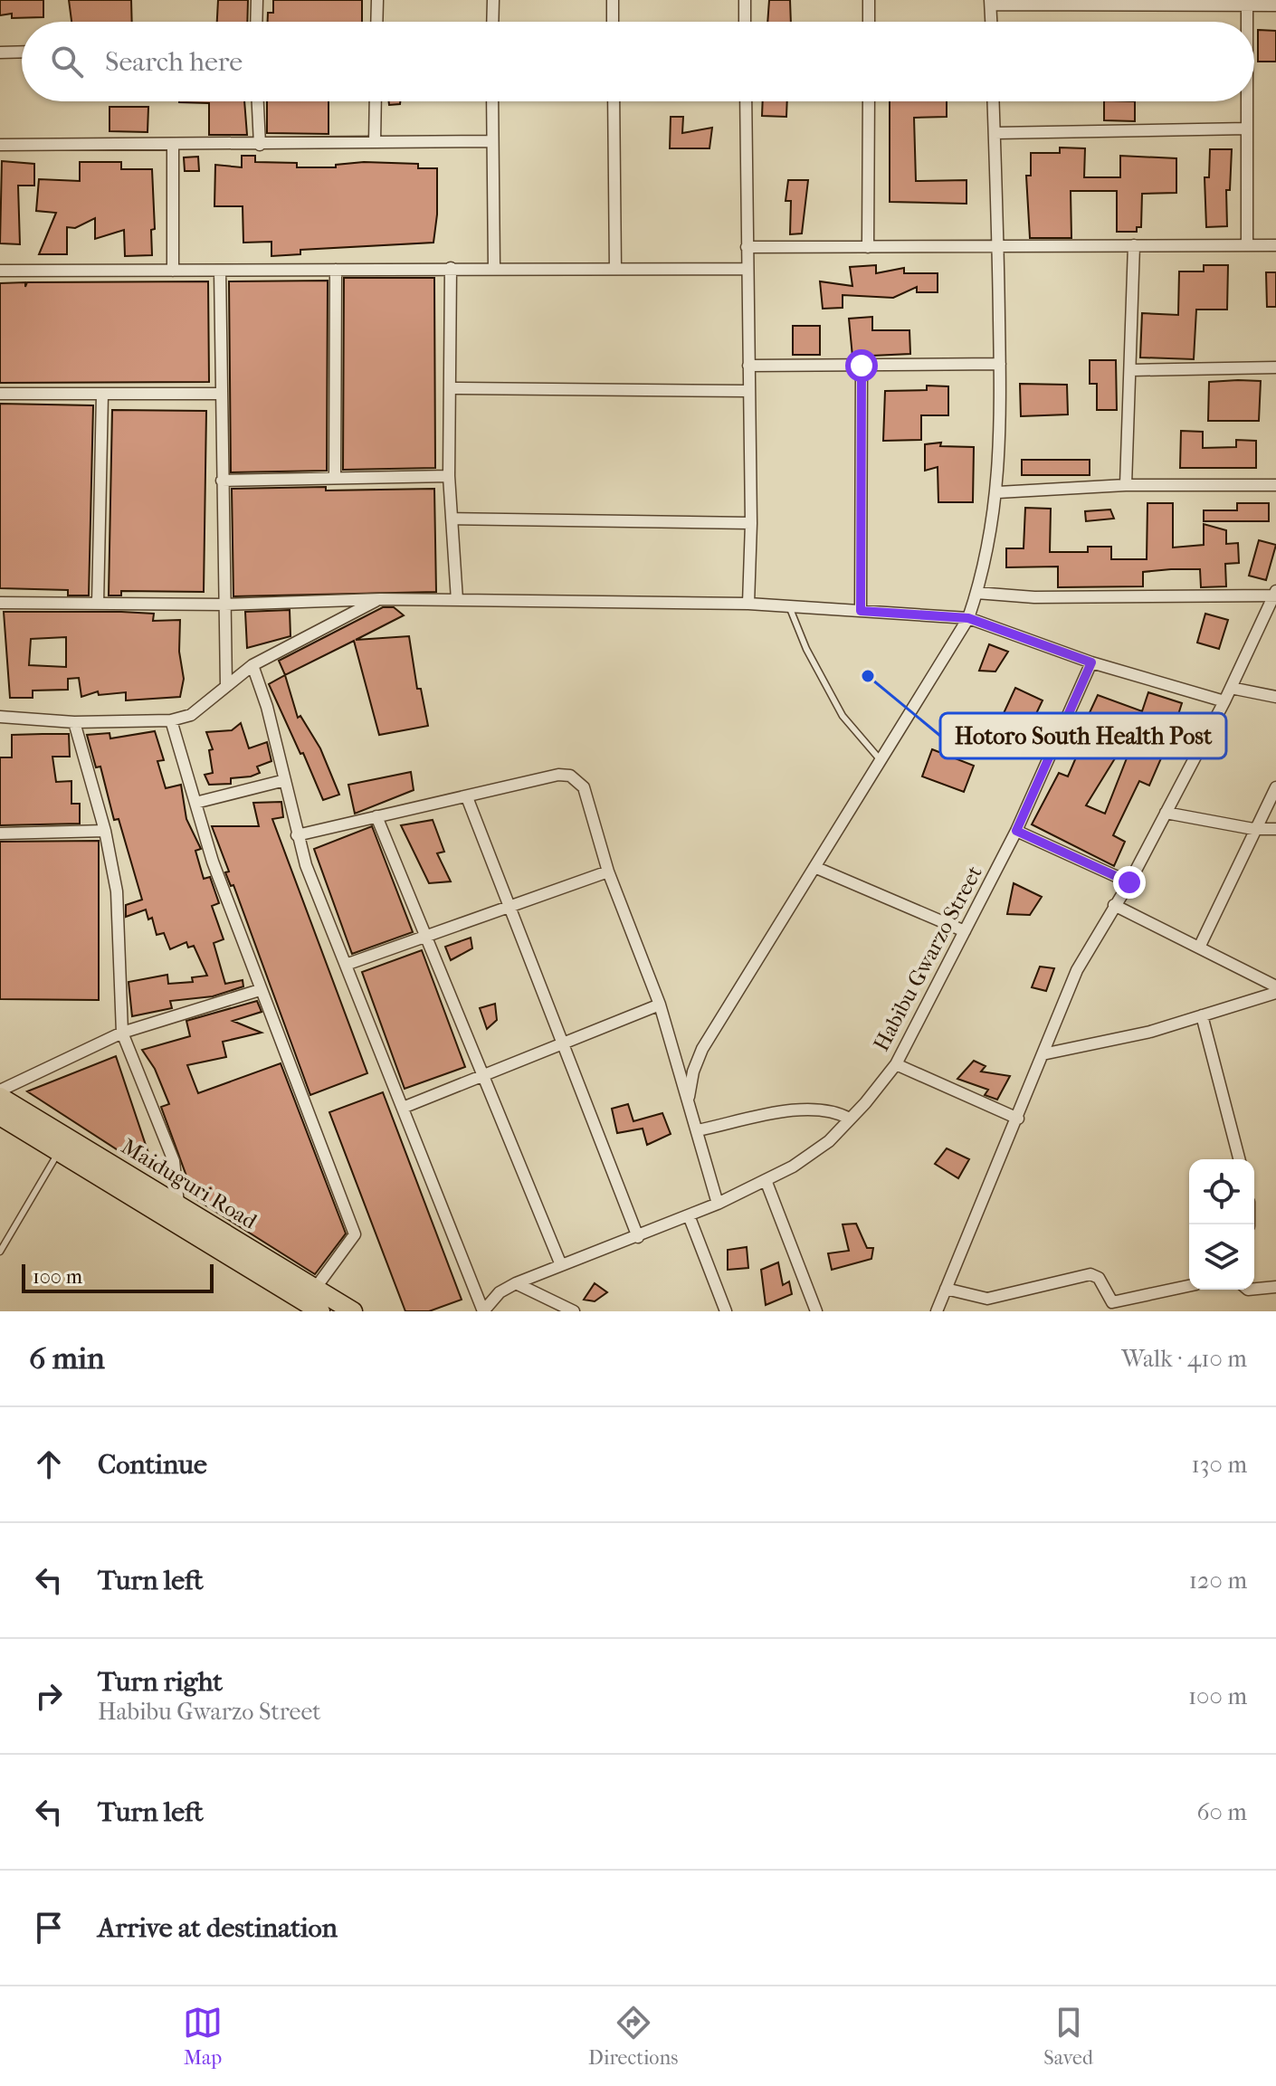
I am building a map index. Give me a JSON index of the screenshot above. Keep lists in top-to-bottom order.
{
  "streets": {
    "highway": ["Maiduguri Road"],
    "street": ["Habibu Gwarzo Street"]
  },
  "places": ["Hotoro South Health Post"],
  "scale_bar": "100 m",
  "page": {
    "search": "Search here",
    "scale": "100 m",
    "heading": ["6 min", "Walk · 410 m"],
    "list": [
      ["Continue", "130 m"],
      ["Turn left", "120 m"],
      ["Turn right", "Habibu Gwarzo Street", "100 m"],
      ["Turn left", "60 m"],
      "Arrive at destination"
    ],
    "nav": ["Map", "Directions", "Saved"]
  }
}
